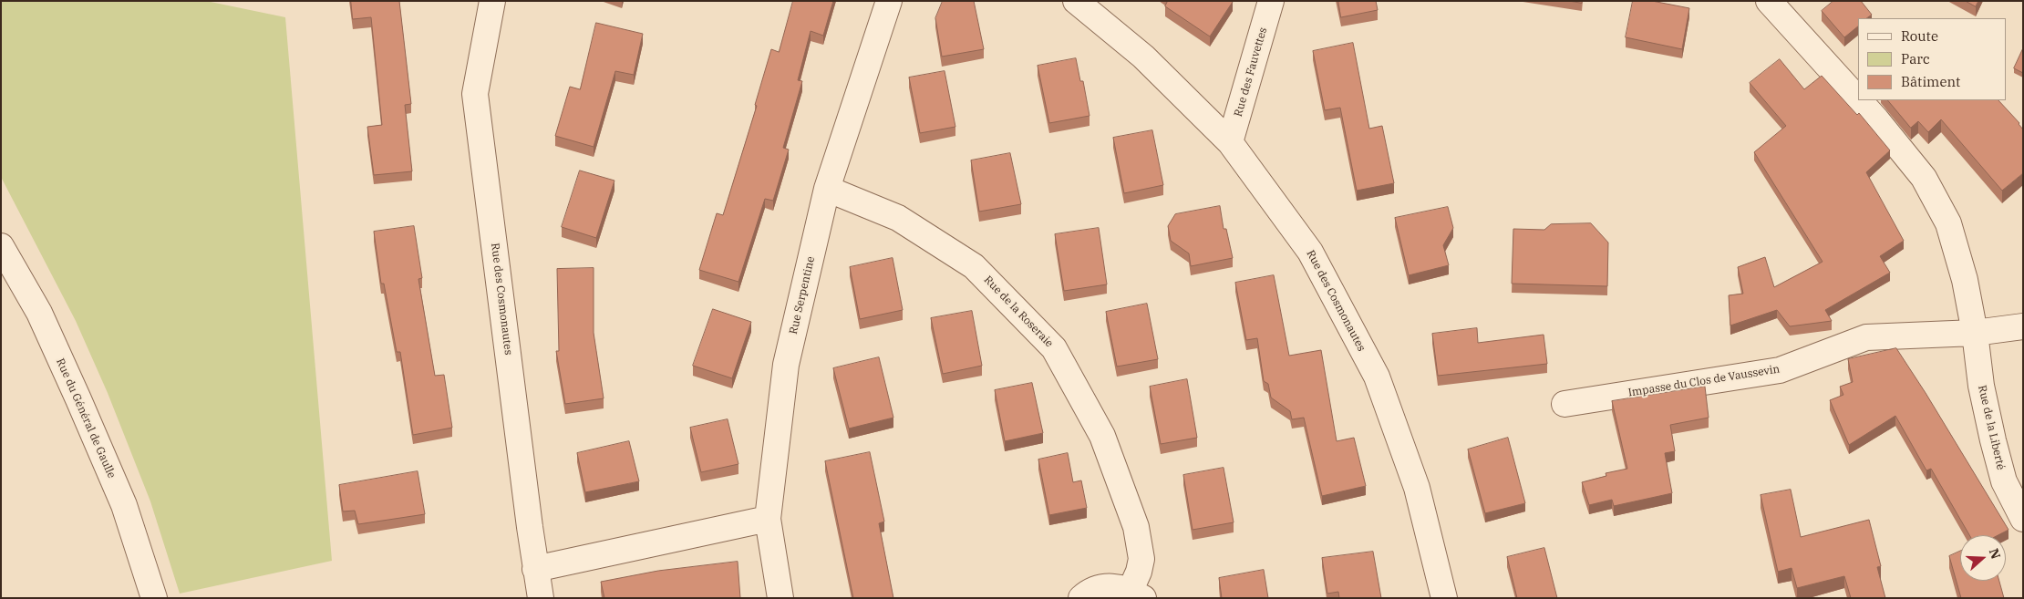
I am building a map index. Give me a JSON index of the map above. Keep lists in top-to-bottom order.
{
  "streets": {
    "street": [
      "Rue des Fauvettes",
      "Rue Serpentine",
      "Rue des Cosmonautes",
      "Rue de la Roseraie",
      "Impasse du Clos de Vaussevin",
      "Rue du Général de Gaulle",
      "Rue de la Liberté"
    ]
  },
  "crossings": [
    ["Rue des Fauvettes", "Rue des Cosmonautes"],
    ["Rue Serpentine", "Rue de la Roseraie"],
    ["Impasse du Clos de Vaussevin", "Rue de la Liberté"]
  ],
  "legend": ["Route", "Parc", "Bâtiment"],
  "north": "right"
}
